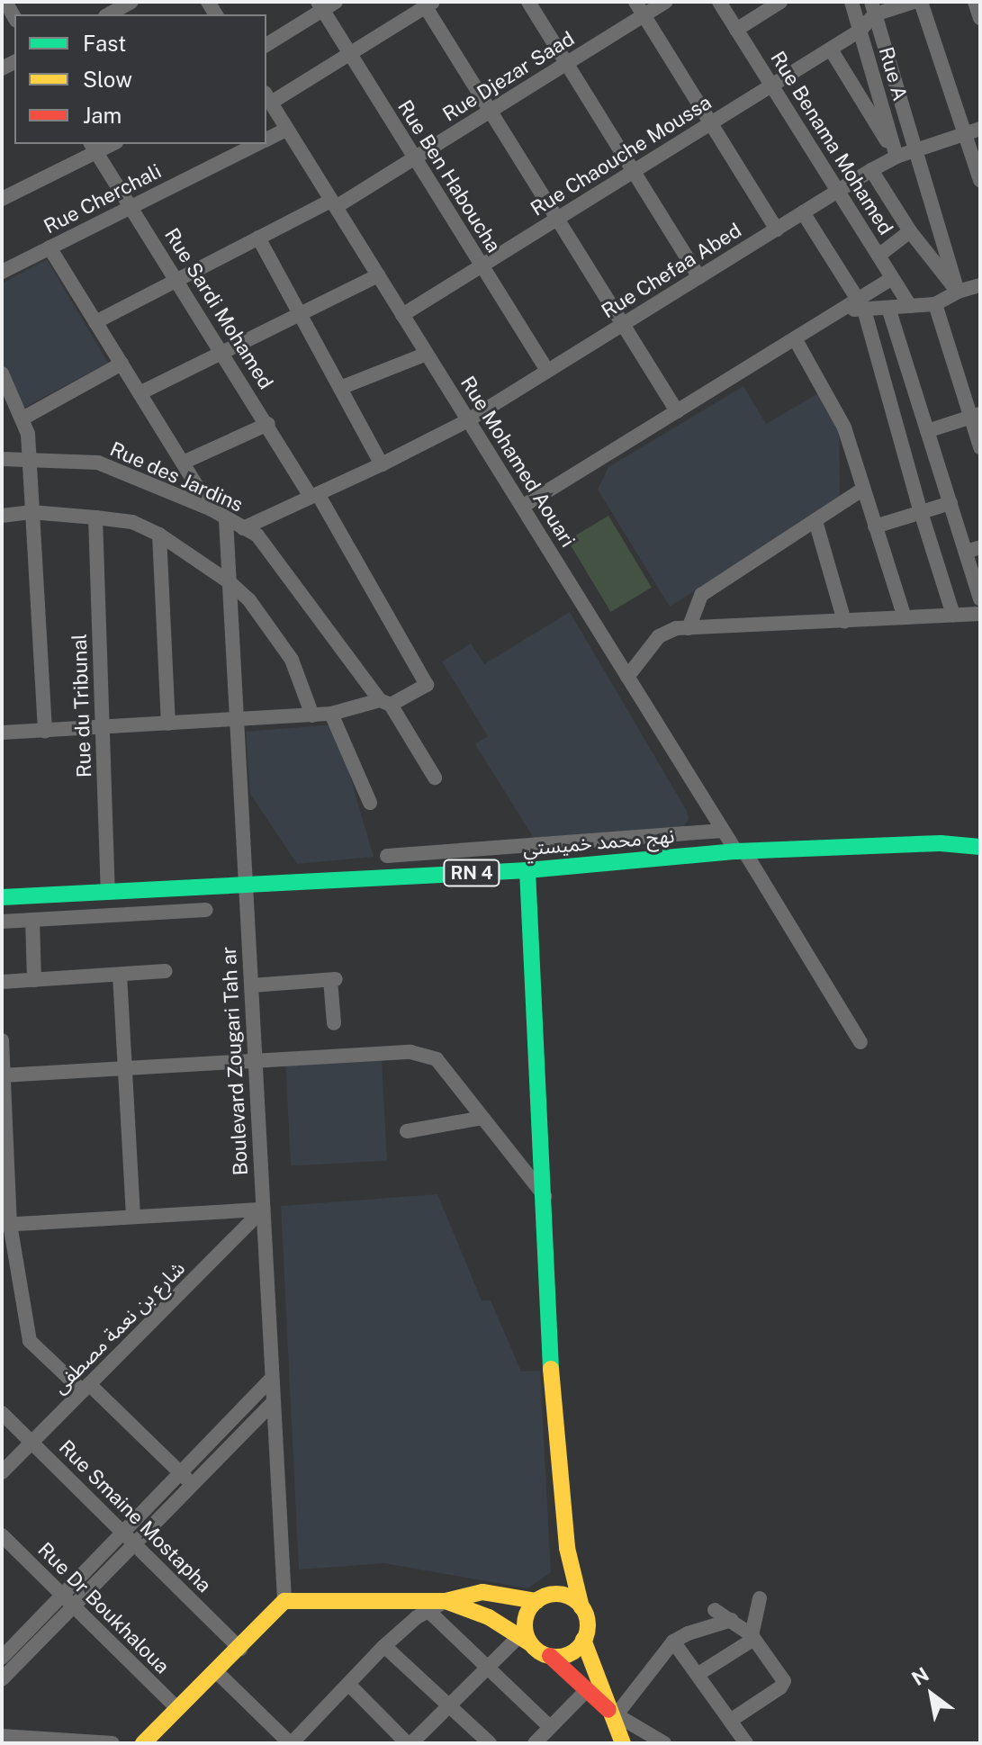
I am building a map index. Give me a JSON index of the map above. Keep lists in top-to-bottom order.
{
  "streets": {
    "street": [
      "Rue A",
      "Rue Djezar Saad",
      "Rue Benama Mohamed",
      "Rue Chaouche Moussa",
      "Rue Ben Haboucha",
      "Rue Cherchali",
      "Rue Chefaa Abed",
      "Rue Sardi Mohamed",
      "Rue Mohamed Aouari",
      "Rue des Jardins",
      "Rue du Tribunal",
      "نهج محمد خميستي",
      "RN 4",
      "Boulevard Zougari Tah ar",
      "شارع بن نعمة مصطفى",
      "Rue Smaine Mostapha",
      "Rue Dr Boukhaloua"
    ]
  },
  "crossings": [
    ["Rue A", "Rue Chaouche Moussa"],
    ["Rue A", "Rue Chefaa Abed"],
    ["Rue Djezar Saad", "Rue Ben Haboucha"],
    ["Rue Djezar Saad", "Rue Sardi Mohamed"],
    ["Rue Djezar Saad", "Rue Mohamed Aouari"],
    ["Rue Benama Mohamed", "Rue Chaouche Moussa"],
    ["Rue Benama Mohamed", "Rue Chefaa Abed"],
    ["Rue Chaouche Moussa", "Rue Ben Haboucha"],
    ["Rue Chaouche Moussa", "Rue Mohamed Aouari"],
    ["Rue Ben Haboucha", "Rue Chefaa Abed"],
    ["Rue Cherchali", "Rue Sardi Mohamed"],
    ["Rue Cherchali", "Rue Mohamed Aouari"],
    ["Rue Chefaa Abed", "Rue Sardi Mohamed"],
    ["Rue Chefaa Abed", "Rue Mohamed Aouari"],
    ["Rue Chefaa Abed", "Rue des Jardins"],
    ["Rue Sardi Mohamed", "Rue des Jardins"],
    ["Rue Mohamed Aouari", "نهج محمد خميستي"],
    ["Rue des Jardins", "Boulevard Zougari Tah ar"],
    ["Rue du Tribunal", "نهج محمد خميستي"],
    ["نهج محمد خميستي", "RN 4"],
    ["نهج محمد خميستي", "Boulevard Zougari Tah ar"],
    ["Boulevard Zougari Tah ar", "شارع بن نعمة مصطفى"],
    ["شارع بن نعمة مصطفى", "Rue Smaine Mostapha"]
  ],
  "legend": ["Fast", "Slow", "Jam"],
  "north": "top left"
}
